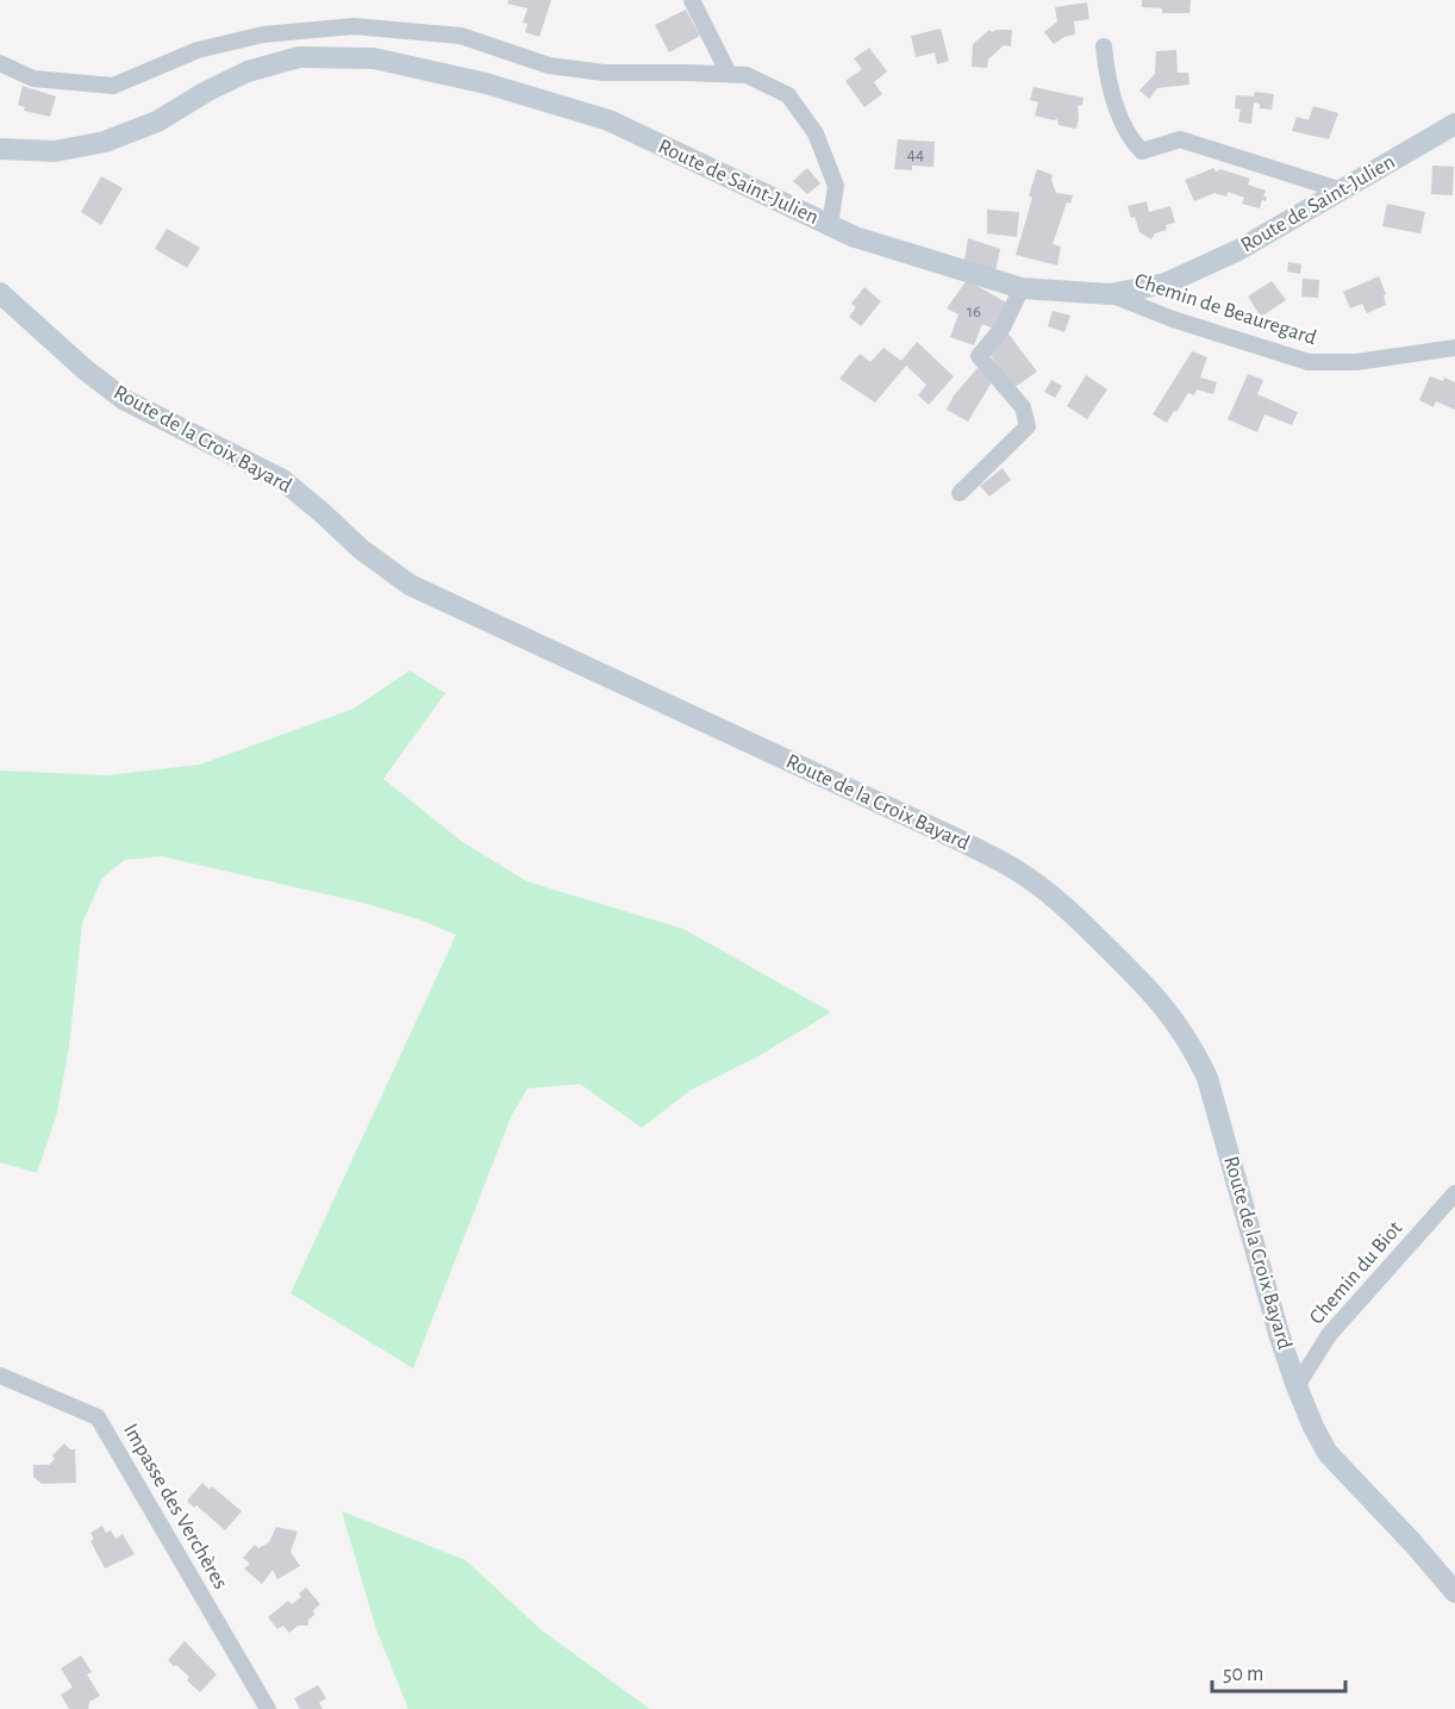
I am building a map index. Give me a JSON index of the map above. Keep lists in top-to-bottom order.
{
  "streets": {
    "main road": ["Route de Saint-Julien", "Route de la Croix Bayard"],
    "street": ["Chemin de Beauregard", "Chemin du Biot", "Impasse des Verchères"]
  },
  "crossings": [
    ["Route de Saint-Julien", "Chemin de Beauregard"],
    ["Route de la Croix Bayard", "Chemin du Biot"]
  ],
  "house_numbers": ["44", "16"],
  "scale_bar": "50 m"
}
